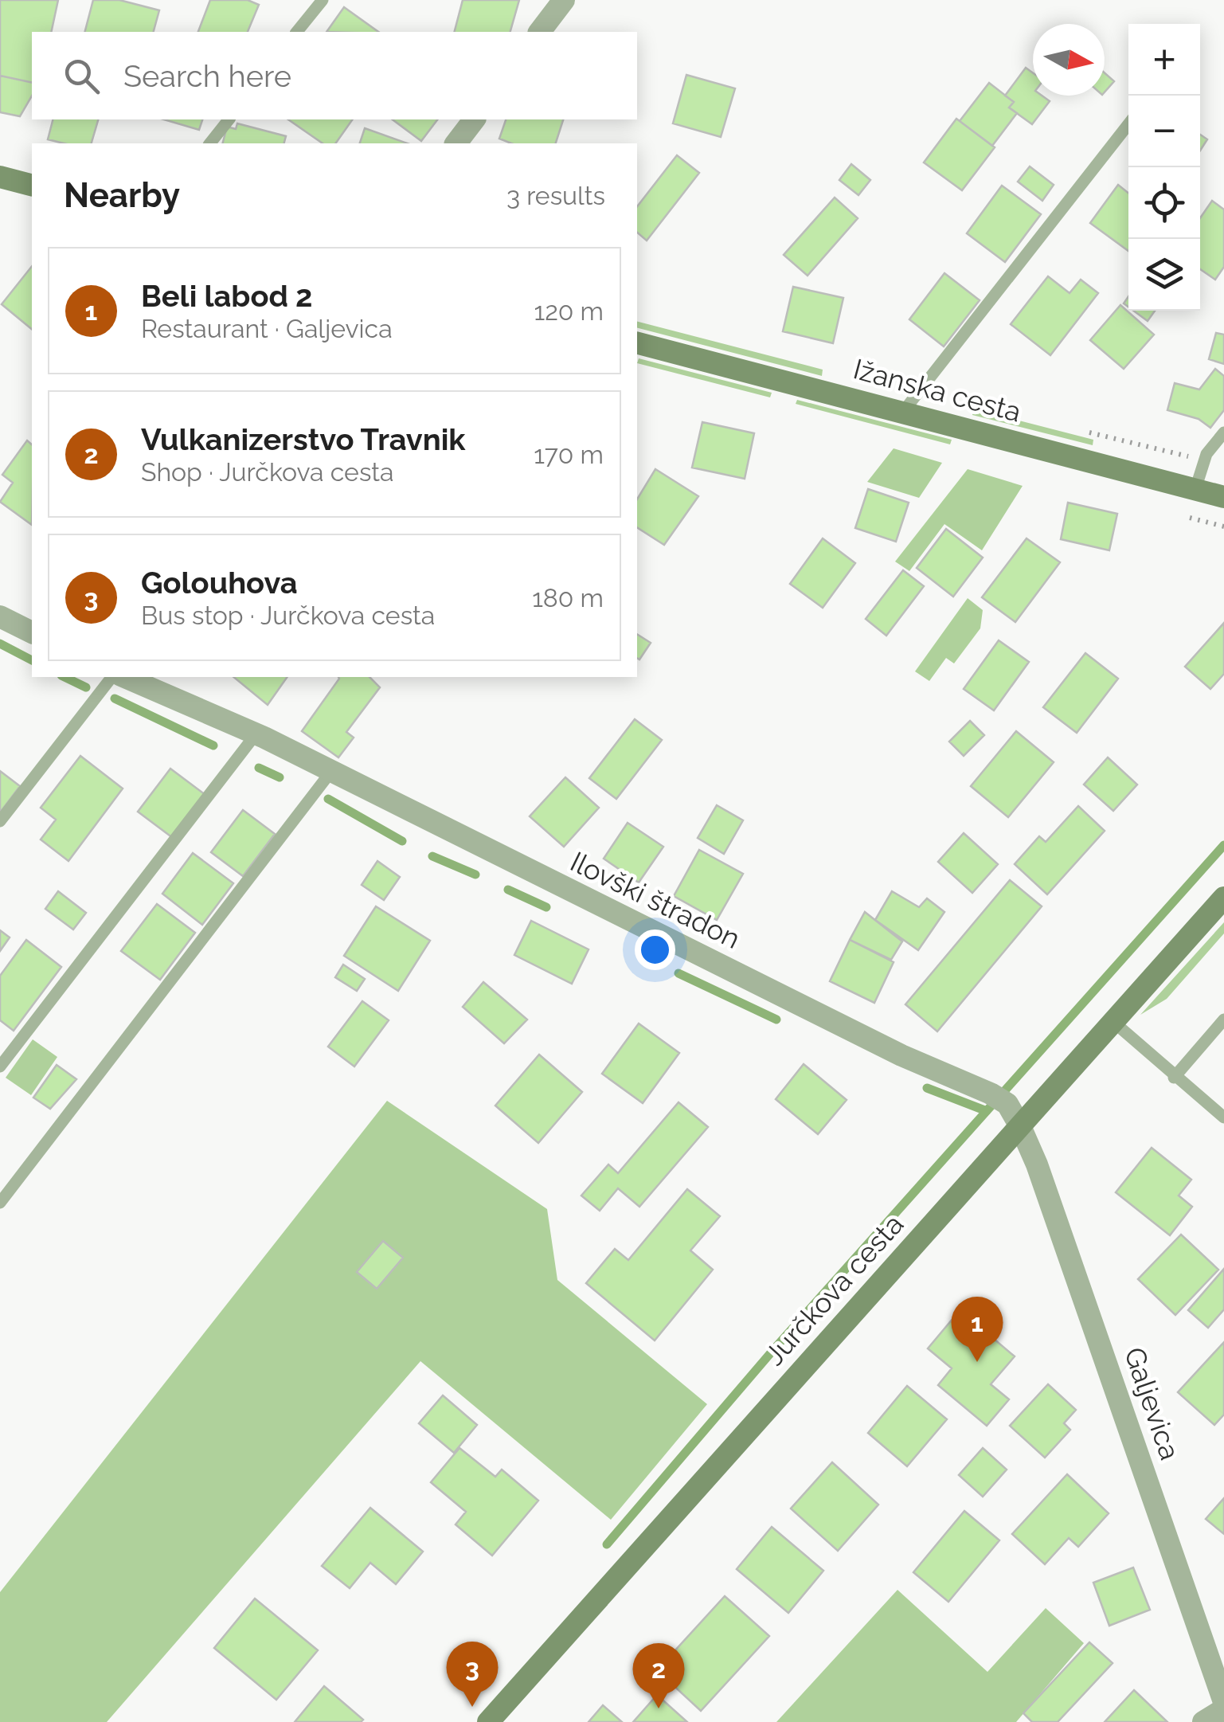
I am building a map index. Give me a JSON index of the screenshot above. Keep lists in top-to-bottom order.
{
  "streets": {
    "main road": ["Ižanska cesta", "Jurčkova cesta"],
    "street": ["Ilovški štradon", "Galjevica"]
  },
  "crossings": [
    ["Ilovški štradon", "Jurčkova cesta"],
    ["Ilovški štradon", "Galjevica"],
    ["Jurčkova cesta", "Galjevica"]
  ],
  "north": "right",
  "page": {
    "map_buttons": ["+", "−"],
    "search": "Search here",
    "heading": ["Nearby", "3 results"],
    "list": [
      {
        "mark": "1",
        "name": "Beli labod 2",
        "note": "Restaurant · Galjevica",
        "value": "120 m"
      },
      {
        "mark": "2",
        "name": "Vulkanizerstvo Travnik",
        "note": "Shop · Jurčkova cesta",
        "value": "170 m"
      },
      {
        "mark": "3",
        "name": "Golouhova",
        "note": "Bus stop · Jurčkova cesta",
        "value": "180 m"
      }
    ],
    "pins": ["1", "3", "2"]
  }
}
